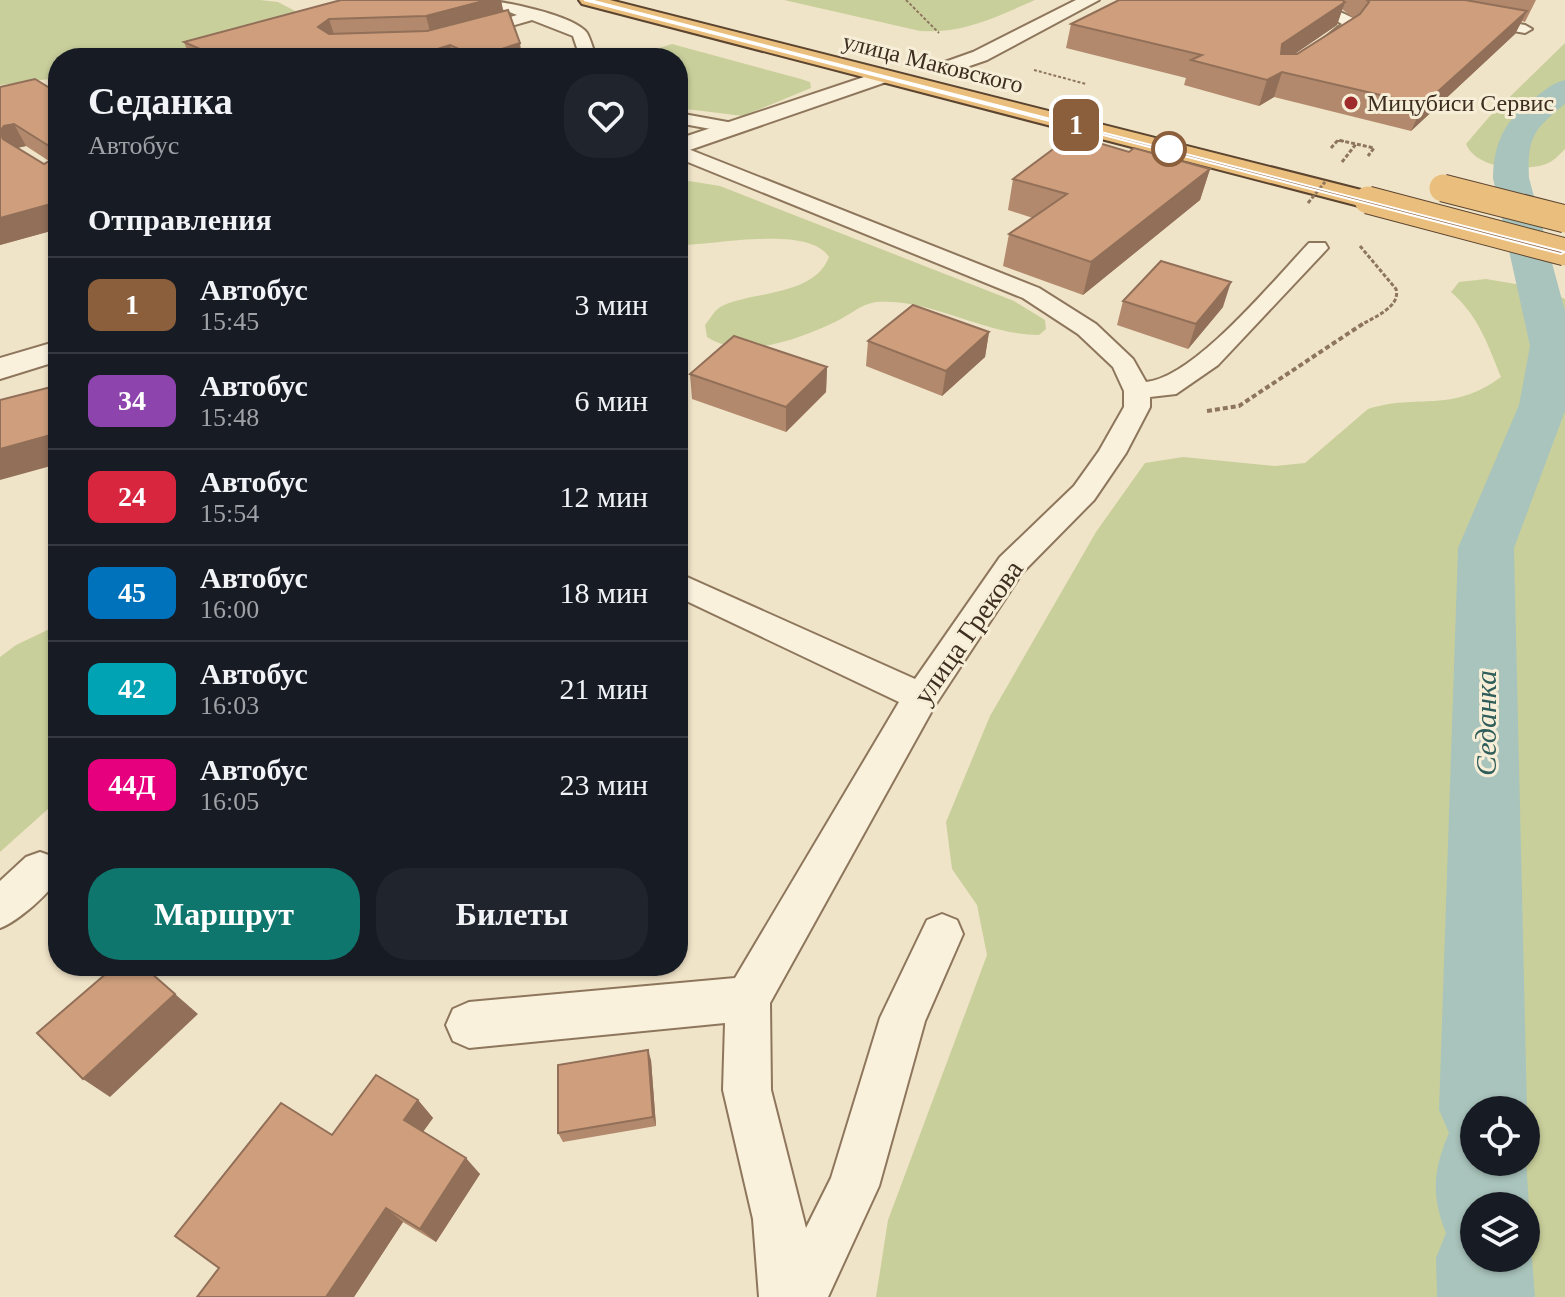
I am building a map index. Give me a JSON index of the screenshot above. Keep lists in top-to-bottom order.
{
  "streets": {
    "highway": ["улица Маковского"],
    "lane": ["улица Грекова"]
  },
  "water": ["Седанка"],
  "places": ["Мицубиси Сервис"],
  "lines": ["bus line 1"],
  "page": {
    "on_map": "1",
    "heading": [
      ["Седанка", "Автобус"],
      "Отправления"
    ],
    "list": [
      {
        "mark": "1",
        "name": "Автобус",
        "note": "15:45",
        "value": "3 мин"
      },
      {
        "mark": "34",
        "name": "Автобус",
        "note": "15:48",
        "value": "6 мин"
      },
      {
        "mark": "24",
        "name": "Автобус",
        "note": "15:54",
        "value": "12 мин"
      },
      {
        "mark": "45",
        "name": "Автобус",
        "note": "16:00",
        "value": "18 мин"
      },
      {
        "mark": "42",
        "name": "Автобус",
        "note": "16:03",
        "value": "21 мин"
      },
      {
        "mark": "44Д",
        "name": "Автобус",
        "note": "16:05",
        "value": "23 мин"
      }
    ],
    "buttons": ["Маршрут", "Билеты"]
  }
}
